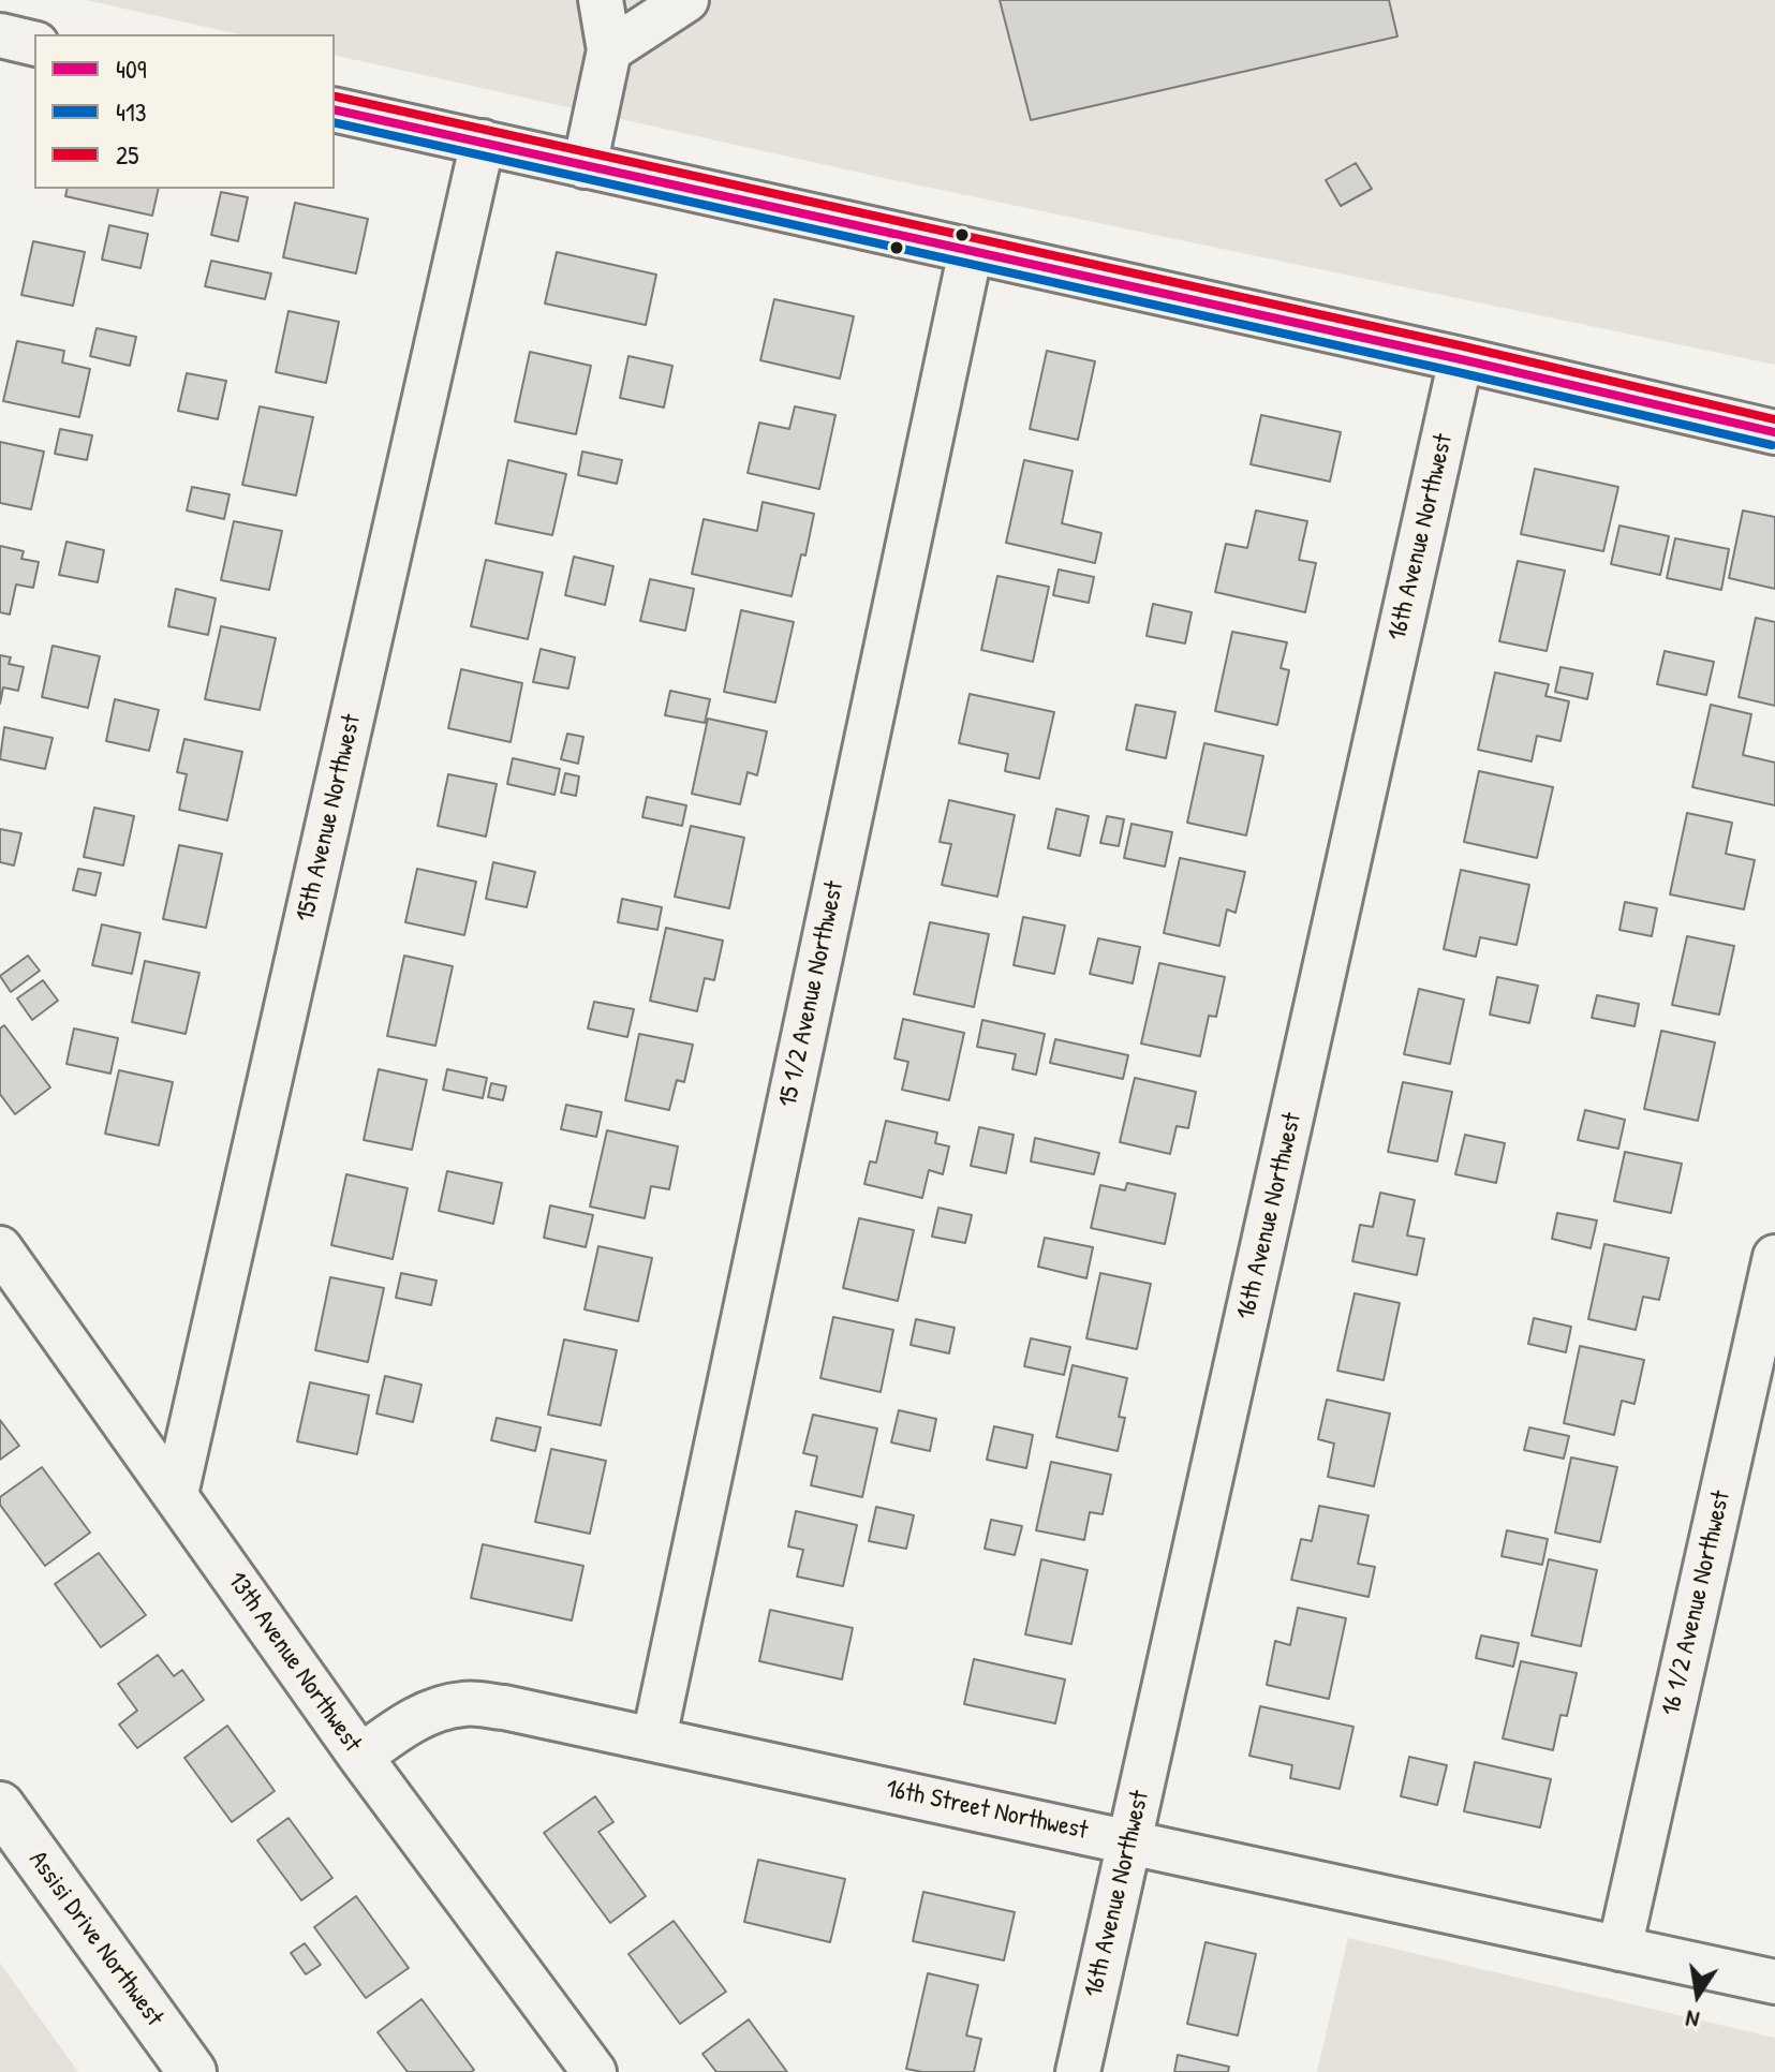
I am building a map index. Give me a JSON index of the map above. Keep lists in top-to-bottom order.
{
  "streets": {
    "main road": ["Assisi Drive Northwest"],
    "street": [
      "16th Avenue Northwest",
      "15th Avenue Northwest",
      "15 1/2 Avenue Northwest",
      "16 1/2 Avenue Northwest",
      "13th Avenue Northwest",
      "16th Street Northwest"
    ]
  },
  "crossings": [
    ["16th Avenue Northwest", "16th Street Northwest"],
    ["15th Avenue Northwest", "13th Avenue Northwest"],
    ["15 1/2 Avenue Northwest", "16th Street Northwest"],
    ["16 1/2 Avenue Northwest", "16th Street Northwest"],
    ["13th Avenue Northwest", "16th Street Northwest"]
  ],
  "lines": ["transit line 25", "transit line 409", "transit line 413"],
  "legend": ["409", "413", "25"],
  "north": "bottom"
}
